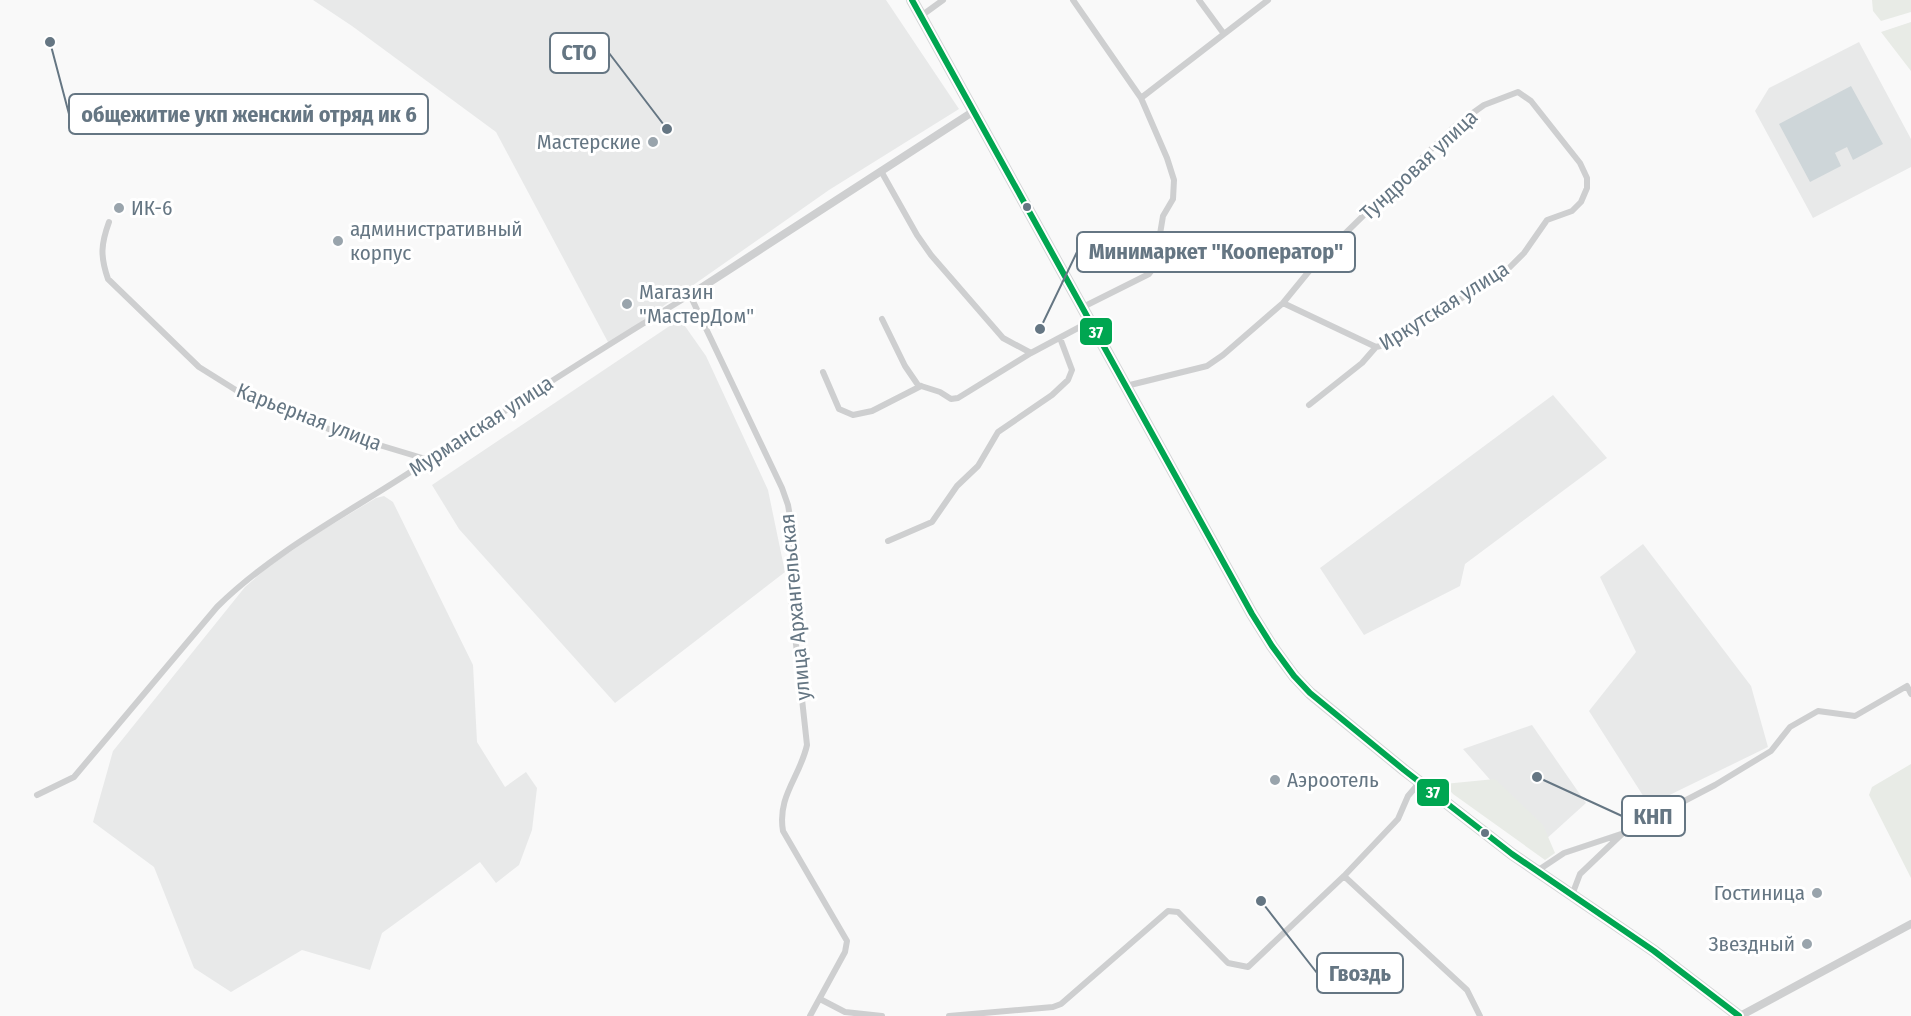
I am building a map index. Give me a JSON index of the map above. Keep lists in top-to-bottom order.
{
  "streets": {
    "street": [
      "Тундровая улица",
      "Иркутская улица",
      "Карьерная улица",
      "Мурманская улица",
      "улица Архангельская"
    ]
  },
  "crossings": [
    ["Тундровая улица", "Иркутская улица"],
    ["Карьерная улица", "Мурманская улица"],
    ["Мурманская улица", "улица Архангельская"]
  ],
  "places": [
    "общежитие укп женский отряд ик 6",
    "СТО",
    "Мастерские",
    "ИК-6",
    "административный корпус",
    "Магазин \"МастерДом\"",
    "Минимаркет \"Кооператор\"",
    "КНП",
    "Аэроотель",
    "Гостиница",
    "Гвоздь",
    "Звездный"
  ],
  "lines": ["transit line 37"]
}
